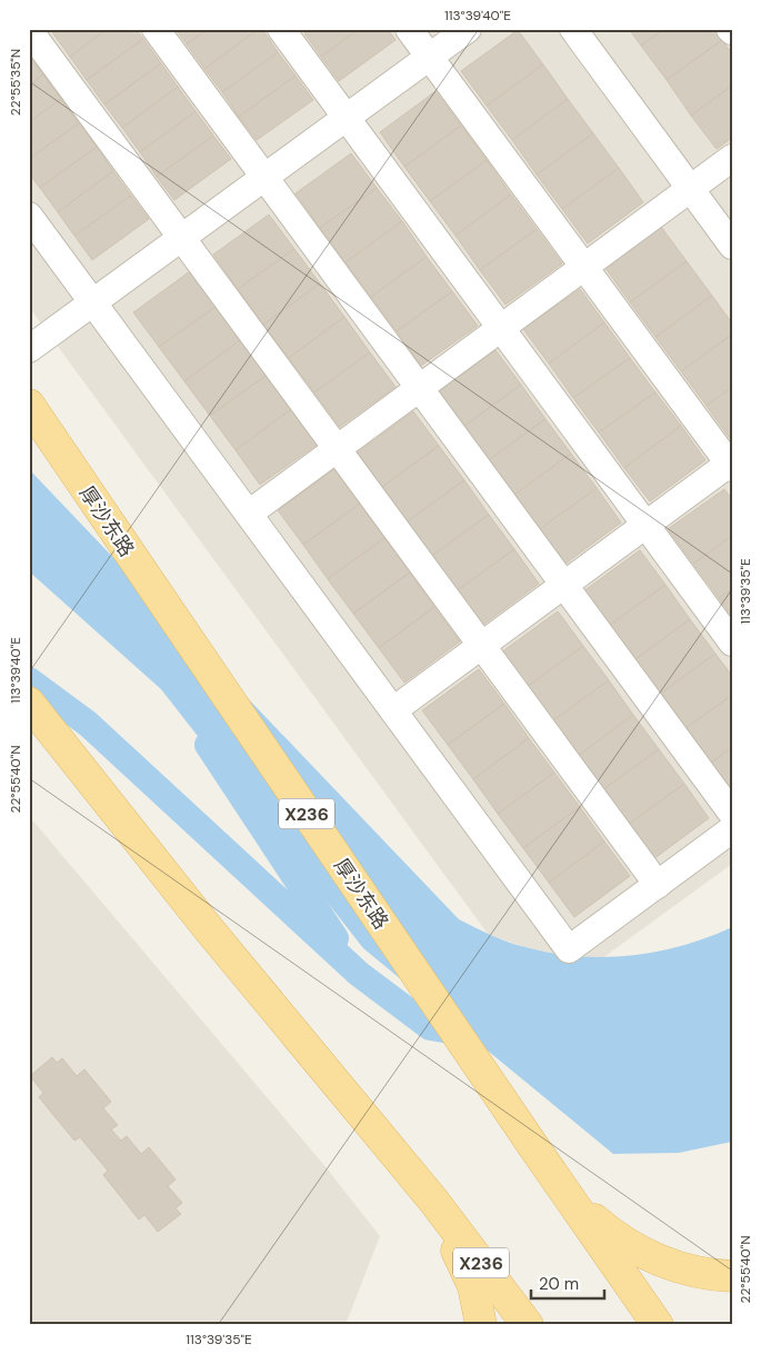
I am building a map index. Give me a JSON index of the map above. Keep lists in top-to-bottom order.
{
  "streets": {
    "main road": ["厚沙东路", "X236"]
  },
  "scale_bar": "20 m",
  "coordinates": [
    "113°39'40\"E",
    "22°55'35\"N",
    "113°39'35\"E",
    "22°55'40\"N"
  ]
}
